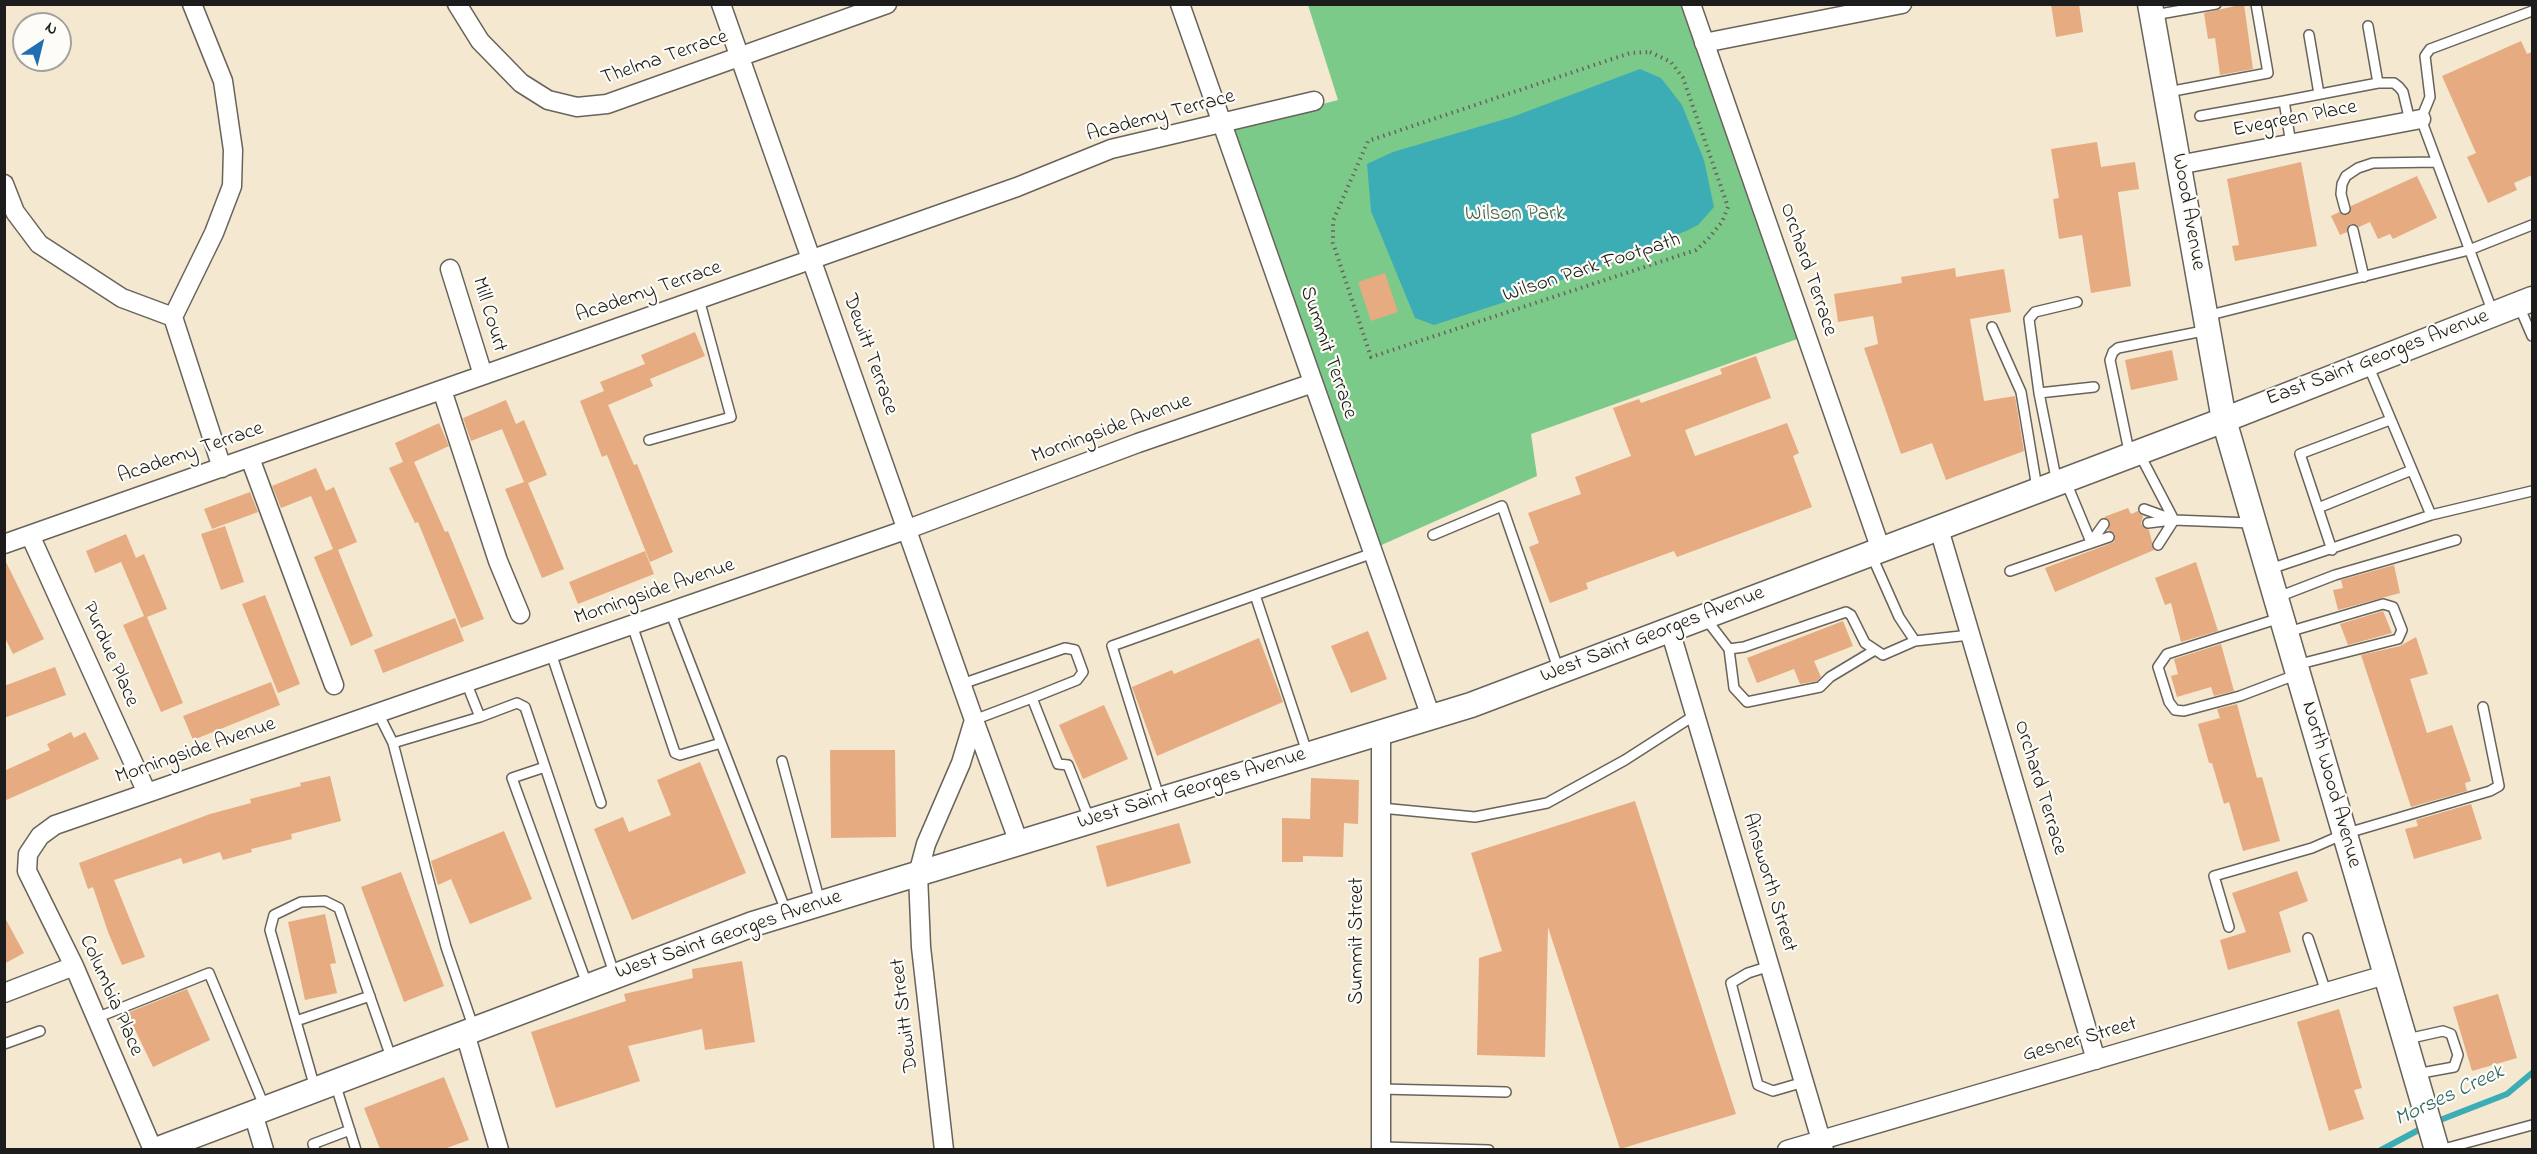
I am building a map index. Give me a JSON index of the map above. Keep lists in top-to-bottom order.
{
  "streets": {
    "main road": [
      "Wood Avenue",
      "East Saint Georges Avenue",
      "West Saint Georges Avenue",
      "North Wood Avenue"
    ],
    "street": [
      "Thelma Terrace",
      "Academy Terrace",
      "Evegreen Place",
      "Orchard Terrace",
      "Mill Court",
      "Summit Terrace",
      "Dewitt Terrace",
      "Morningside Avenue",
      "Purdue Place",
      "Ainsworth Street",
      "Summit Street",
      "Columbia Place",
      "Dewitt Street",
      "Gesner Street"
    ],
    "path": ["Wilson Park Footpath"]
  },
  "crossings": [
    ["Thelma Terrace", "Dewitt Terrace"],
    ["Academy Terrace", "Mill Court"],
    ["Academy Terrace", "Summit Terrace"],
    ["Academy Terrace", "Dewitt Terrace"],
    ["Academy Terrace", "Purdue Place"],
    ["Evegreen Place", "Wood Avenue"],
    ["Wood Avenue", "East Saint Georges Avenue"],
    ["Wood Avenue", "West Saint Georges Avenue"],
    ["Wood Avenue", "North Wood Avenue"],
    ["Orchard Terrace", "West Saint Georges Avenue"],
    ["Orchard Terrace", "Gesner Street"],
    ["Summit Terrace", "Morningside Avenue"],
    ["Summit Terrace", "West Saint Georges Avenue"],
    ["Dewitt Terrace", "Morningside Avenue"],
    ["Dewitt Terrace", "West Saint Georges Avenue"],
    ["East Saint Georges Avenue", "West Saint Georges Avenue"],
    ["East Saint Georges Avenue", "North Wood Avenue"],
    ["Morningside Avenue", "Purdue Place"],
    ["Morningside Avenue", "Columbia Place"],
    ["West Saint Georges Avenue", "North Wood Avenue"],
    ["West Saint Georges Avenue", "Ainsworth Street"],
    ["West Saint Georges Avenue", "Summit Street"],
    ["West Saint Georges Avenue", "Columbia Place"],
    ["West Saint Georges Avenue", "Dewitt Street"],
    ["North Wood Avenue", "Gesner Street"],
    ["Ainsworth Street", "Gesner Street"]
  ],
  "water": ["Morses Creek"],
  "parks": ["Wilson Park"],
  "north": "top right"
}
